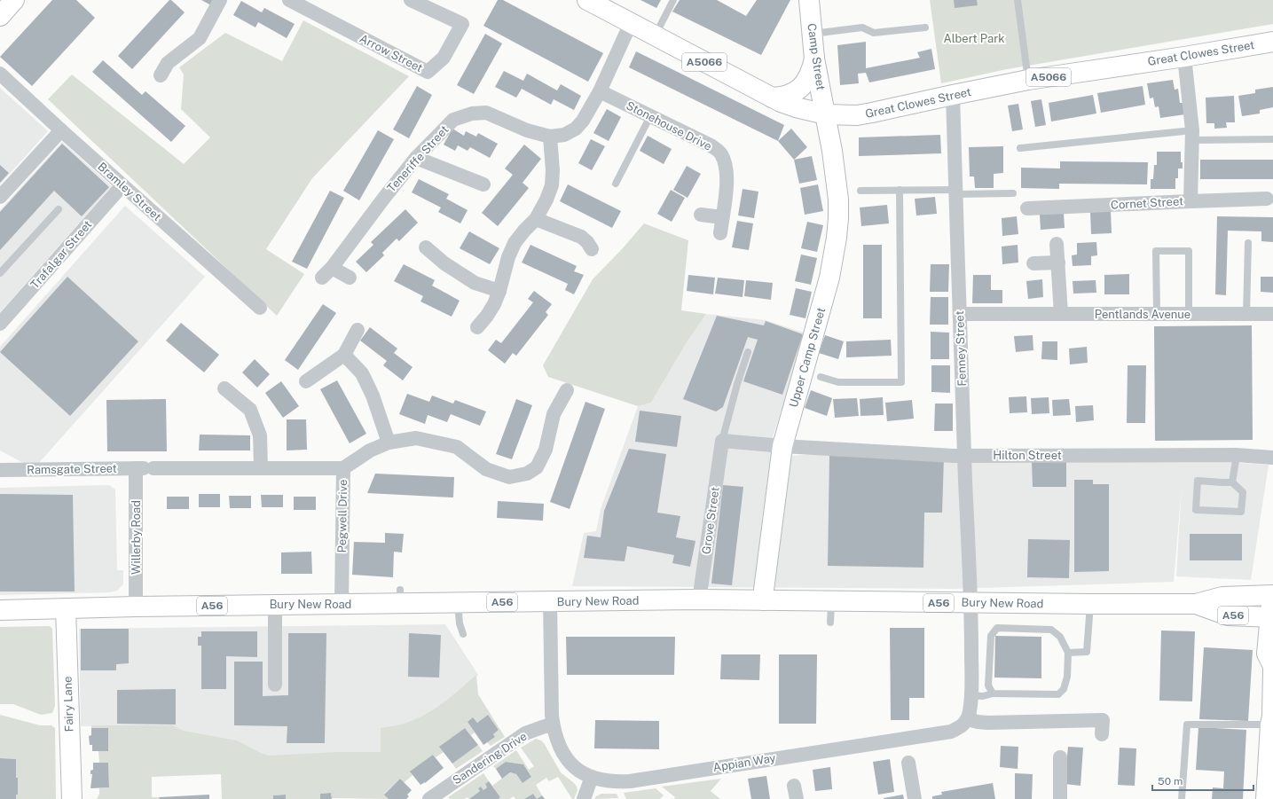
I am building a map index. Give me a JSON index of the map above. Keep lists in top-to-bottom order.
{
  "streets": {
    "main road": [
      "Great Clowes Street",
      "Camp Street",
      "A5066",
      "Upper Camp Street",
      "Bury New Road",
      "A56",
      "Fairy Lane"
    ],
    "street": [
      "Arrow Street",
      "Stonehouse Drive",
      "Teneriffe Street",
      "Bramley Street",
      "Cornet Street",
      "Trafalgar Street",
      "Pentlands Avenue",
      "Fenney Street",
      "Hilton Street",
      "Ramsgate Street",
      "Pegwell Drive",
      "Grove Street",
      "Willerby Road",
      "Sandering Drive",
      "Appian Way"
    ]
  },
  "crossings": [
    ["Great Clowes Street", "Camp Street"],
    ["Great Clowes Street", "Teneriffe Street"],
    ["Great Clowes Street", "Fenney Street"],
    ["Great Clowes Street", "Upper Camp Street"],
    ["Camp Street", "Upper Camp Street"],
    ["Stonehouse Drive", "Teneriffe Street"],
    ["Bramley Street", "Trafalgar Street"],
    ["Pentlands Avenue", "Fenney Street"],
    ["Fenney Street", "Hilton Street"],
    ["Fenney Street", "Bury New Road"],
    ["Upper Camp Street", "Hilton Street"],
    ["Upper Camp Street", "Bury New Road"],
    ["Hilton Street", "Grove Street"],
    ["Ramsgate Street", "Pegwell Drive"],
    ["Ramsgate Street", "Willerby Road"],
    ["Pegwell Drive", "Bury New Road"],
    ["Grove Street", "Bury New Road"],
    ["Willerby Road", "Bury New Road"],
    ["Bury New Road", "Fairy Lane"],
    ["Bury New Road", "Appian Way"],
    ["Sandering Drive", "Appian Way"]
  ],
  "parks": ["Albert Park"],
  "scale_bar": "50 m"
}
